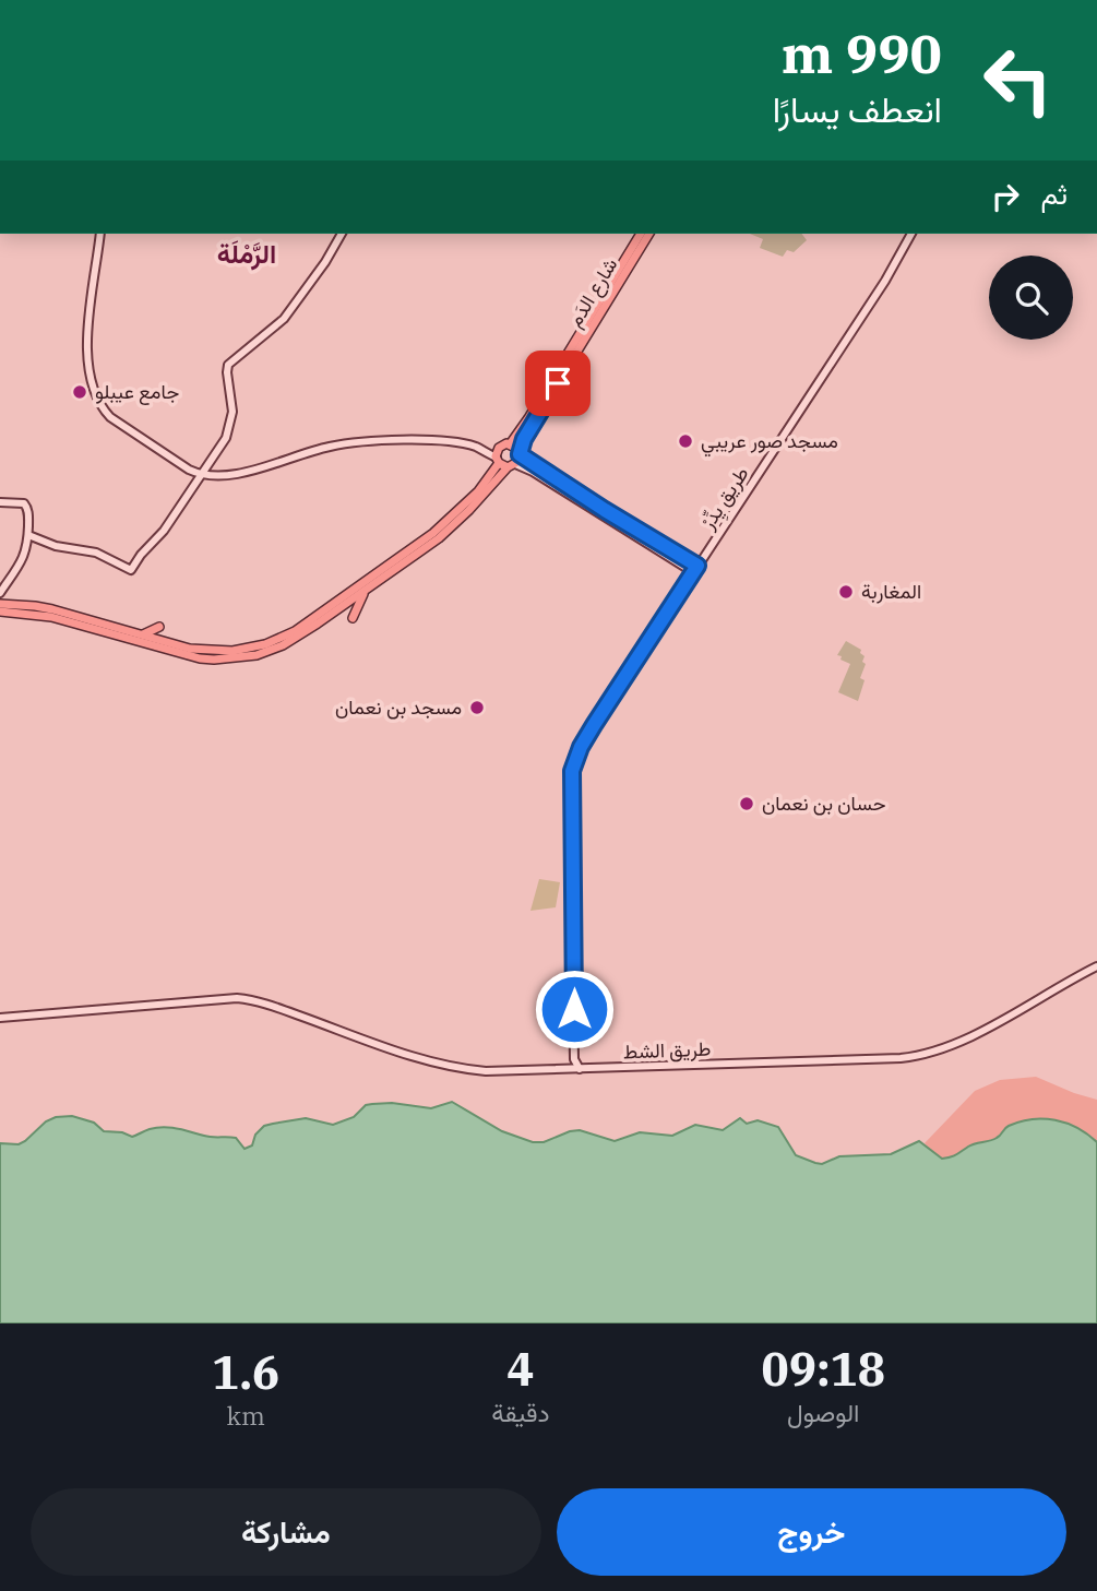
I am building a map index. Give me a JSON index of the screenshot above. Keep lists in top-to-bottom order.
{
  "streets": {
    "main road": ["شارع الدَم"],
    "street": ["طريق يِدِّرْ", "طريق الشط"]
  },
  "crossings": [
    ["طريق يِدِّرْ", "طريق الشط"]
  ],
  "districts": ["الرَّمْلَة"],
  "places": [
    "جامع عيبلو",
    "مسجد صور عريبي",
    "المغاربة",
    "مسجد بن نعمان",
    "حسان بن نعمان"
  ],
  "page": {
    "turn": ["990 m", "انعطف يسارًا"],
    "then": "ثم",
    "eta": [
      "09:18",
      "الوصول",
      "4",
      "دقيقة",
      "1.6",
      "km"
    ],
    "buttons": ["خروج", "مشاركة"]
  }
}
